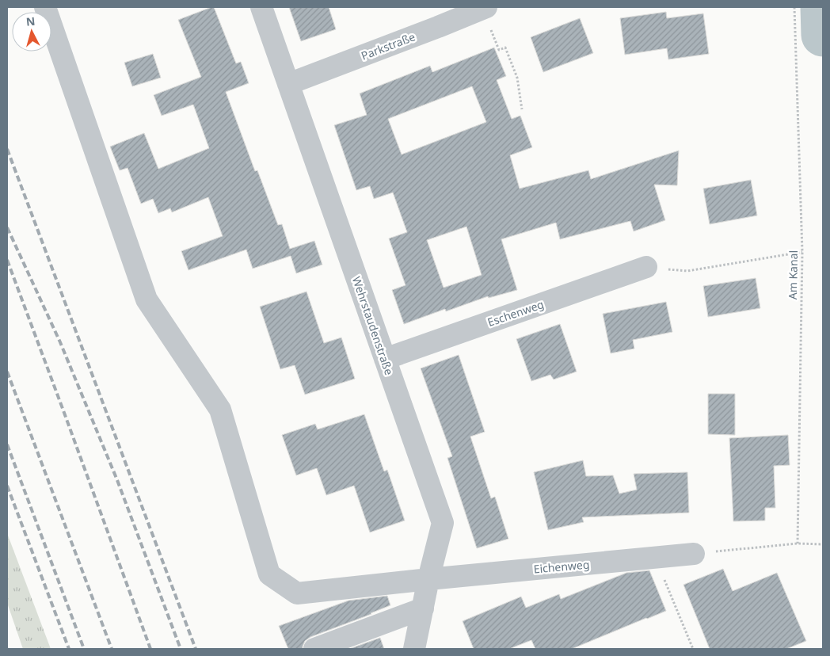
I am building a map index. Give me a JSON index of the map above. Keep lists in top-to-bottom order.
{
  "streets": {
    "street": [
      "Parkstraße",
      "Eschenweg",
      "Wehrstaudenstraße",
      "Eichenweg"
    ],
    "path": ["Am Kanal"]
  },
  "crossings": [
    ["Parkstraße", "Wehrstaudenstraße"],
    ["Eschenweg", "Wehrstaudenstraße"],
    ["Wehrstaudenstraße", "Eichenweg"]
  ],
  "north": "top"
}
